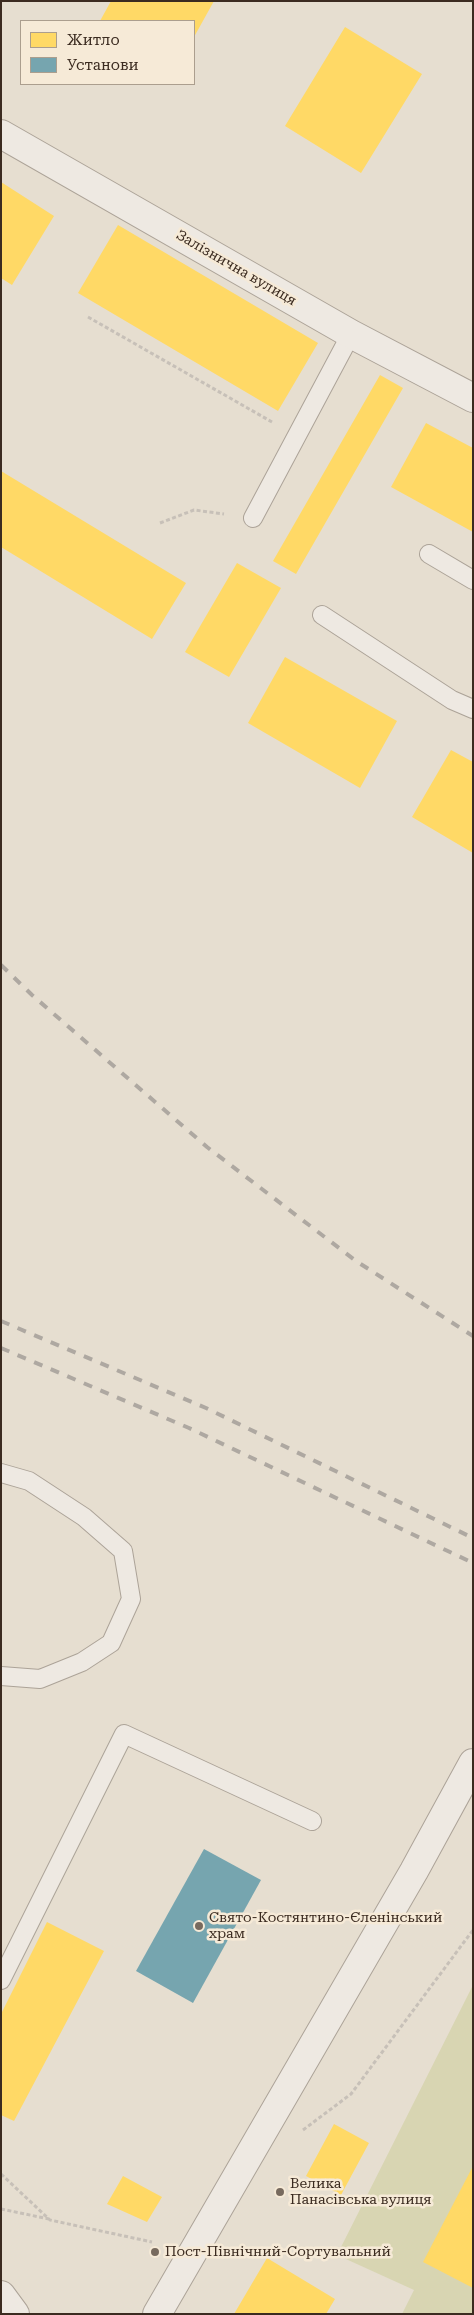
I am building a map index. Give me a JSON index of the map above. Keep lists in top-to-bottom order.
{
  "streets": {
    "street": ["Залізнична вулиця"]
  },
  "places": ["Свято-Костянтино-Єленінський храм", "Велика Панасівська вулиця", "Пост-Північний-Сортувальний"],
  "legend": ["Житло", "Установи"]
}
